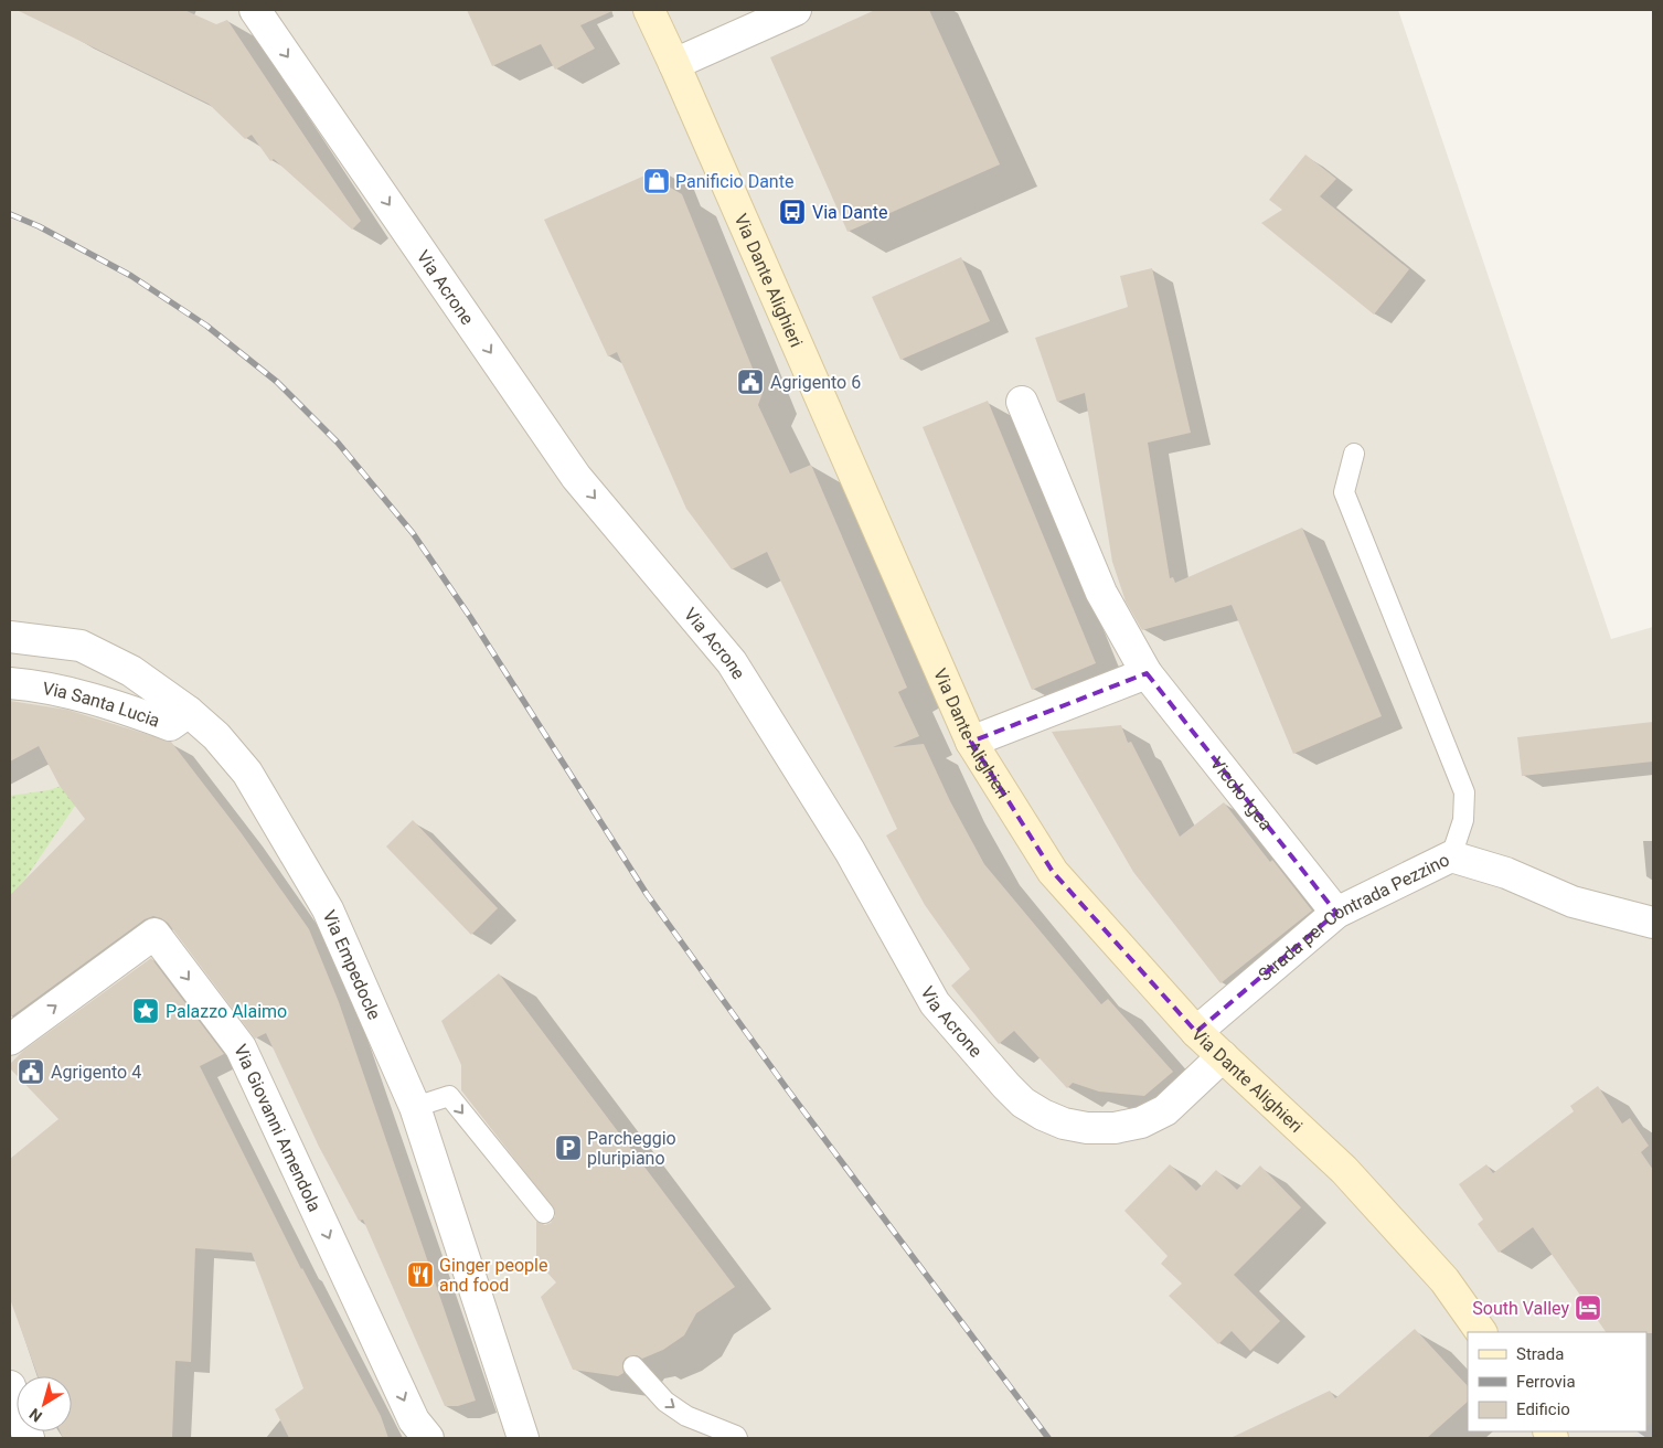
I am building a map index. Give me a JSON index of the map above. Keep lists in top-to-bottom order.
{
  "streets": {
    "street": [
      "Via Dante Alighieri",
      "Via Acrone",
      "Via Santa Lucia",
      "Vicolo Igea",
      "Strada per Contrada Pezzino",
      "Via Empedocle",
      "Via Giovanni Amendola"
    ]
  },
  "crossings": [
    ["Via Dante Alighieri", "Via Acrone"],
    ["Via Dante Alighieri", "Strada per Contrada Pezzino"],
    ["Via Santa Lucia", "Via Empedocle"],
    ["Vicolo Igea", "Strada per Contrada Pezzino"]
  ],
  "one_way": ["Via Acrone"],
  "places": {
    "shop": ["Panificio Dante"],
    "bus stop": ["Via Dante"],
    "public building": ["Agrigento 6", "Agrigento 4"],
    "place": ["Palazzo Alaimo"],
    "parking": ["Parcheggio pluripiano"],
    "restaurant": ["Ginger people and food"],
    "hotel": ["South Valley"]
  },
  "legend": ["Strada", "Ferrovia", "Edificio"],
  "north": "bottom left"
}
